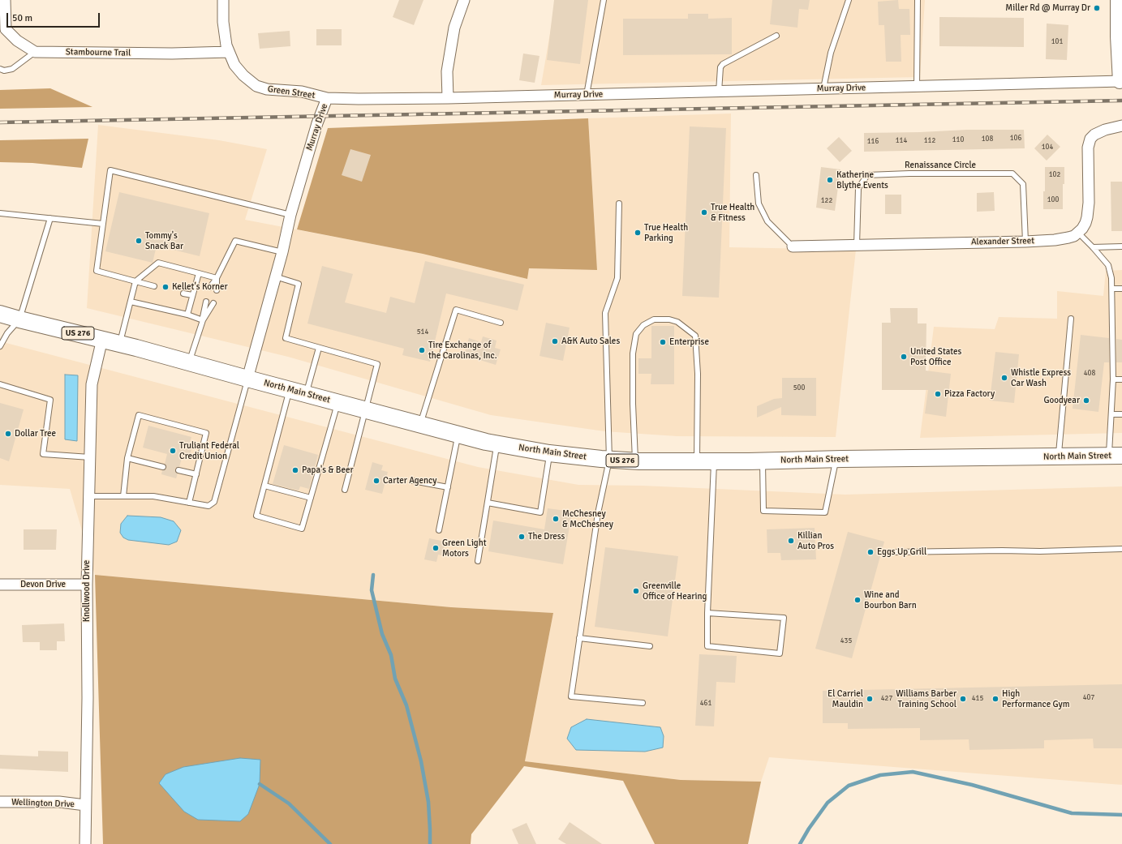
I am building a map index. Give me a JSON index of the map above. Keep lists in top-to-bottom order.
{
  "streets": {
    "main road": ["US 276", "North Main Street"],
    "street": [
      "Stambourne Trail",
      "Murray Drive",
      "Green Street",
      "Alexander Street",
      "Devon Drive",
      "Knollwood Drive",
      "Wellington Drive"
    ],
    "lane": ["Renaissance Circle"]
  },
  "crossings": [
    ["Stambourne Trail", "Green Street"],
    ["Murray Drive", "Green Street"],
    ["Murray Drive", "North Main Street"],
    ["Renaissance Circle", "Alexander Street"],
    ["North Main Street", "Knollwood Drive"],
    ["Devon Drive", "Knollwood Drive"],
    ["Knollwood Drive", "Wellington Drive"]
  ],
  "places": [
    "Miller Rd @ Murray Dr",
    "Katherine Blythe Events",
    "True Health & Fitness",
    "True Health Parking",
    "Tommy's Snack Bar",
    "Kellet's Korner",
    "A&K Auto Sales",
    "Enterprise",
    "Tire Exchange of the Carolinas, Inc.",
    "United States Post Office",
    "Whistle Express Car Wash",
    "Pizza Factory",
    "Goodyear",
    "Dollar Tree",
    "Truliant Federal Credit Union",
    "Papa's & Beer",
    "Carter Agency",
    "McChesney & McChesney",
    "The Dress",
    "Killian Auto Pros",
    "Green Light Motors",
    "Eggs Up Grill",
    "Greenville Office of Hearing",
    "Wine and Bourbon Barn",
    "El Carriel Mauldin",
    "Williams Barber Training School",
    "High Performance Gym"
  ],
  "house_numbers": [
    "101",
    "106",
    "108",
    "110",
    "114",
    "112",
    "116",
    "104",
    "102",
    "100",
    "122",
    "514",
    "408",
    "500",
    "435",
    "407",
    "427",
    "415",
    "461"
  ],
  "scale_bar": "50 m"
}
